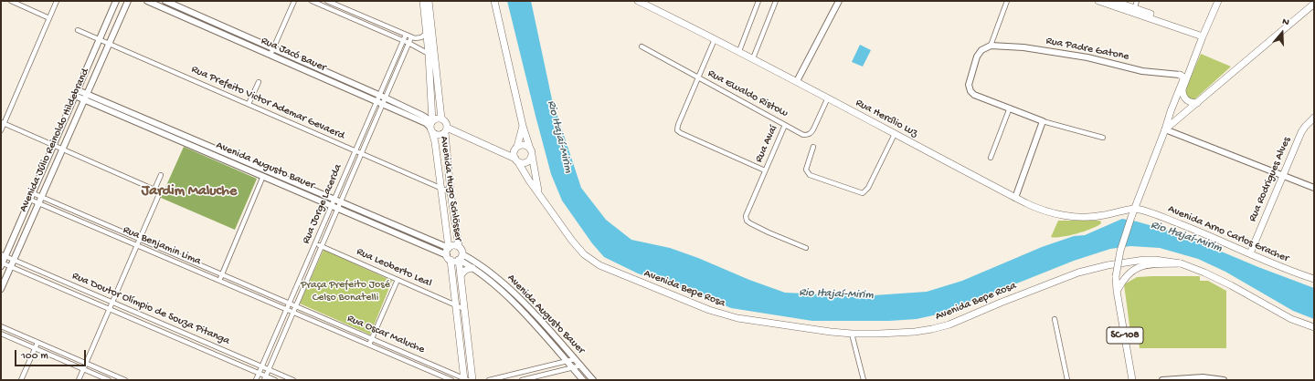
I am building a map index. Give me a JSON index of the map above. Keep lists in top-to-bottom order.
{
  "streets": {
    "main road": [
      "Rua Hercílio Luz",
      "Rua Rodrigues Alves",
      "Avenida Hugo Schlösser",
      "Avenida Arno Carlos Gracher",
      "Avenida Bepe Rosa",
      "SC-108"
    ],
    "street": [
      "Rua Padre Gatone",
      "Rua Jacó Bauer",
      "Rua Ewaldo Ristow",
      "Rua Prefeito Victor Ademar Gevaerd",
      "Avenida Júlio Reinoldo Hildebrand",
      "Rua Avaí",
      "Avenida Augusto Bauer",
      "Rua Jorge Lacerda",
      "Rua Benjamin Lima",
      "Rua Leoberto Leal",
      "Rua Doutor Olímpio de Souza Pitanga",
      "Rua Oscar Maluche"
    ]
  },
  "crossings": [
    ["Rua Jacó Bauer", "Avenida Hugo Schlösser"],
    ["Rua Jacó Bauer", "Rua Jorge Lacerda"],
    ["Rua Ewaldo Ristow", "Rua Hercílio Luz"],
    ["Rua Ewaldo Ristow", "Rua Avaí"],
    ["Rua Prefeito Victor Ademar Gevaerd", "Avenida Júlio Reinoldo Hildebrand"],
    ["Rua Prefeito Victor Ademar Gevaerd", "Avenida Hugo Schlösser"],
    ["Rua Prefeito Victor Ademar Gevaerd", "Rua Jorge Lacerda"],
    ["Rua Hercílio Luz", "Avenida Arno Carlos Gracher"],
    ["Rua Hercílio Luz", "SC-108"],
    ["Avenida Júlio Reinoldo Hildebrand", "Avenida Augusto Bauer"],
    ["Avenida Júlio Reinoldo Hildebrand", "Rua Benjamin Lima"],
    ["Avenida Júlio Reinoldo Hildebrand", "Rua Doutor Olímpio de Souza Pitanga"],
    ["Avenida Augusto Bauer", "Avenida Hugo Schlösser"],
    ["Avenida Augusto Bauer", "Rua Jorge Lacerda"],
    ["Rua Rodrigues Alves", "Avenida Arno Carlos Gracher"],
    ["Rua Jorge Lacerda", "Rua Benjamin Lima"],
    ["Rua Jorge Lacerda", "Rua Leoberto Leal"],
    ["Rua Jorge Lacerda", "Rua Doutor Olímpio de Souza Pitanga"],
    ["Rua Jorge Lacerda", "Rua Oscar Maluche"],
    ["Avenida Arno Carlos Gracher", "SC-108"],
    ["Rua Benjamin Lima", "Rua Oscar Maluche"]
  ],
  "districts": ["Jardim Maluche"],
  "water": ["Rio Itajaí-Mirim"],
  "parks": ["Praça Prefeito José Celso Bonatelli"],
  "scale_bar": "100 m",
  "north": "top"
}
